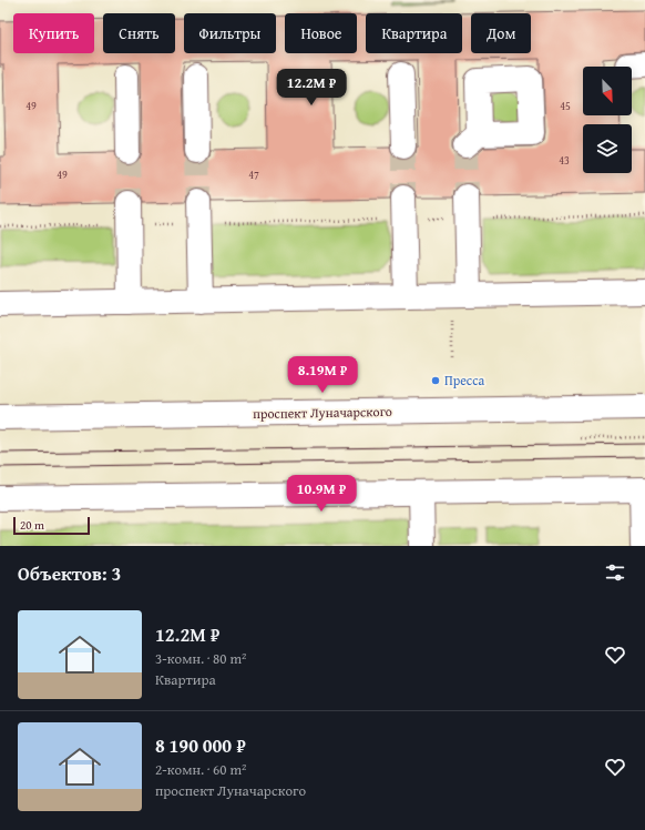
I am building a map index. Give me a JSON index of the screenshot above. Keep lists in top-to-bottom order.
{
  "streets": {
    "main road": ["проспект Луначарского"]
  },
  "places": ["Пресса"],
  "house_numbers": [
    "49",
    "45",
    "43",
    "49",
    "47"
  ],
  "scale_bar": "20 m",
  "north": "bottom right",
  "page": {
    "chip": [
      "Купить",
      "Снять",
      "Фильтры",
      "Новое",
      "Квартира",
      "Дом"
    ],
    "price": ["12.2M ₽", "8.19M ₽", "10.9M ₽"],
    "scale": "20 m",
    "heading": "Объектов: 3",
    "list": [
      {
        "name": "12.2M ₽",
        "note": "3-комн. · 80 m² · Квартира"
      },
      {
        "name": "8 190 000 ₽",
        "note": "2-комн. · 60 m² · проспект Луначарского"
      }
    ]
  }
}
